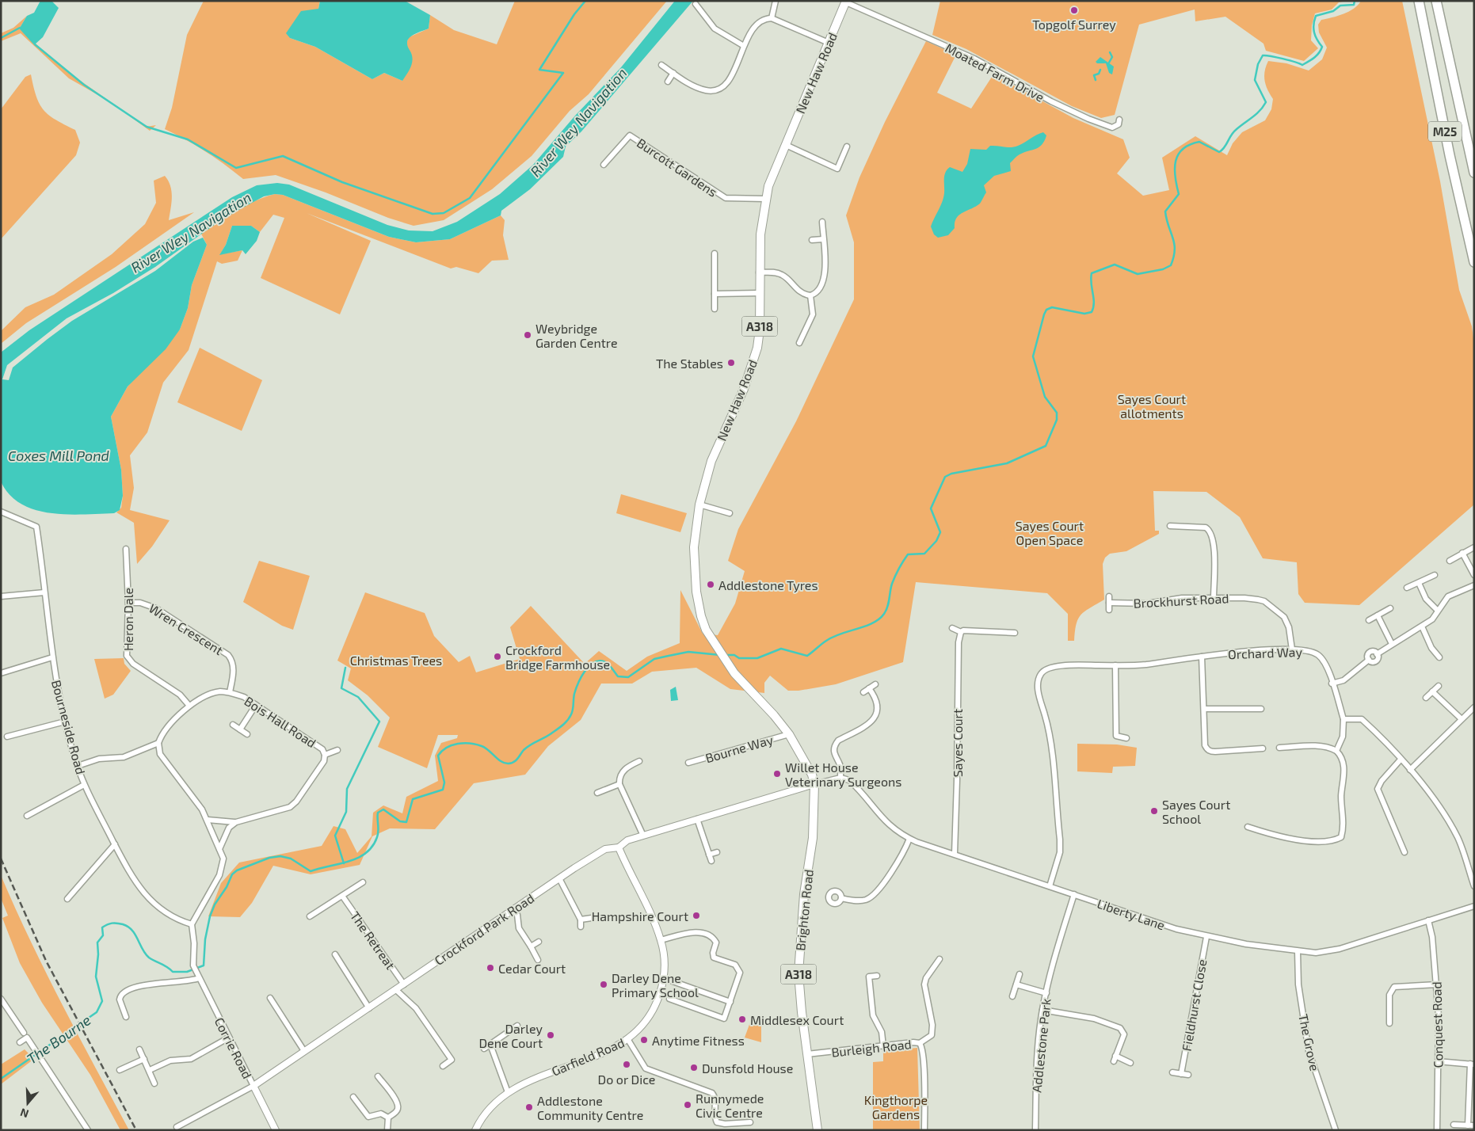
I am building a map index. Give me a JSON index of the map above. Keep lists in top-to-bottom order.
{
  "streets": {
    "highway": ["M25"],
    "main road": ["New Haw Road", "A318", "Brighton Road"],
    "street": [
      "Moated Farm Drive",
      "Burcott Gardens",
      "Brockhurst Road",
      "Heron Dale",
      "Wren Crescent",
      "Orchard Way",
      "Bois Hall Road",
      "Bourneside Road",
      "Sayes Court",
      "Bourne Way",
      "Liberty Lane",
      "Crockford Park Road",
      "The Retreat",
      "Fieldhurst Close",
      "Conquest Road",
      "The Grove",
      "Addlestone Park",
      "Corrie Road",
      "Burleigh Road",
      "Garfield Road"
    ]
  },
  "crossings": [
    ["Moated Farm Drive", "New Haw Road"],
    ["New Haw Road", "Burcott Gardens"],
    ["New Haw Road", "A318"],
    ["New Haw Road", "Bourne Way"],
    ["A318", "Bourne Way"],
    ["A318", "Brighton Road"],
    ["A318", "Crockford Park Road"],
    ["Brockhurst Road", "Orchard Way"],
    ["Heron Dale", "Wren Crescent"],
    ["Heron Dale", "Bois Hall Road"],
    ["Wren Crescent", "Bois Hall Road"],
    ["Orchard Way", "Liberty Lane"],
    ["Bourneside Road", "Corrie Road"],
    ["Sayes Court", "Liberty Lane"],
    ["Brighton Road", "Crockford Park Road"],
    ["Brighton Road", "Burleigh Road"],
    ["Liberty Lane", "Fieldhurst Close"],
    ["Liberty Lane", "Conquest Road"],
    ["Liberty Lane", "The Grove"],
    ["Liberty Lane", "Addlestone Park"],
    ["Crockford Park Road", "The Retreat"],
    ["Crockford Park Road", "Corrie Road"],
    ["Crockford Park Road", "Garfield Road"]
  ],
  "water": ["River Wey Navigation", "Coxes Mill Pond", "The Bourne"],
  "parks": [
    "Sayes Court allotments",
    "Sayes Court Open Space",
    "Christmas Trees",
    "Kingthorpe Gardens"
  ],
  "places": [
    "Topgolf Surrey",
    "Weybridge Garden Centre",
    "The Stables",
    "Addlestone Tyres",
    "Crockford Bridge Farmhouse",
    "Willet House Veterinary Surgeons",
    "Sayes Court School",
    "Hampshire Court",
    "Cedar Court",
    "Darley Dene Primary School",
    "Middlesex Court",
    "Darley Dene Court",
    "Anytime Fitness",
    "Do or Dice",
    "Dunsfold House",
    "Runnymede Civic Centre",
    "Addlestone Community Centre"
  ],
  "north": "bottom"
}
